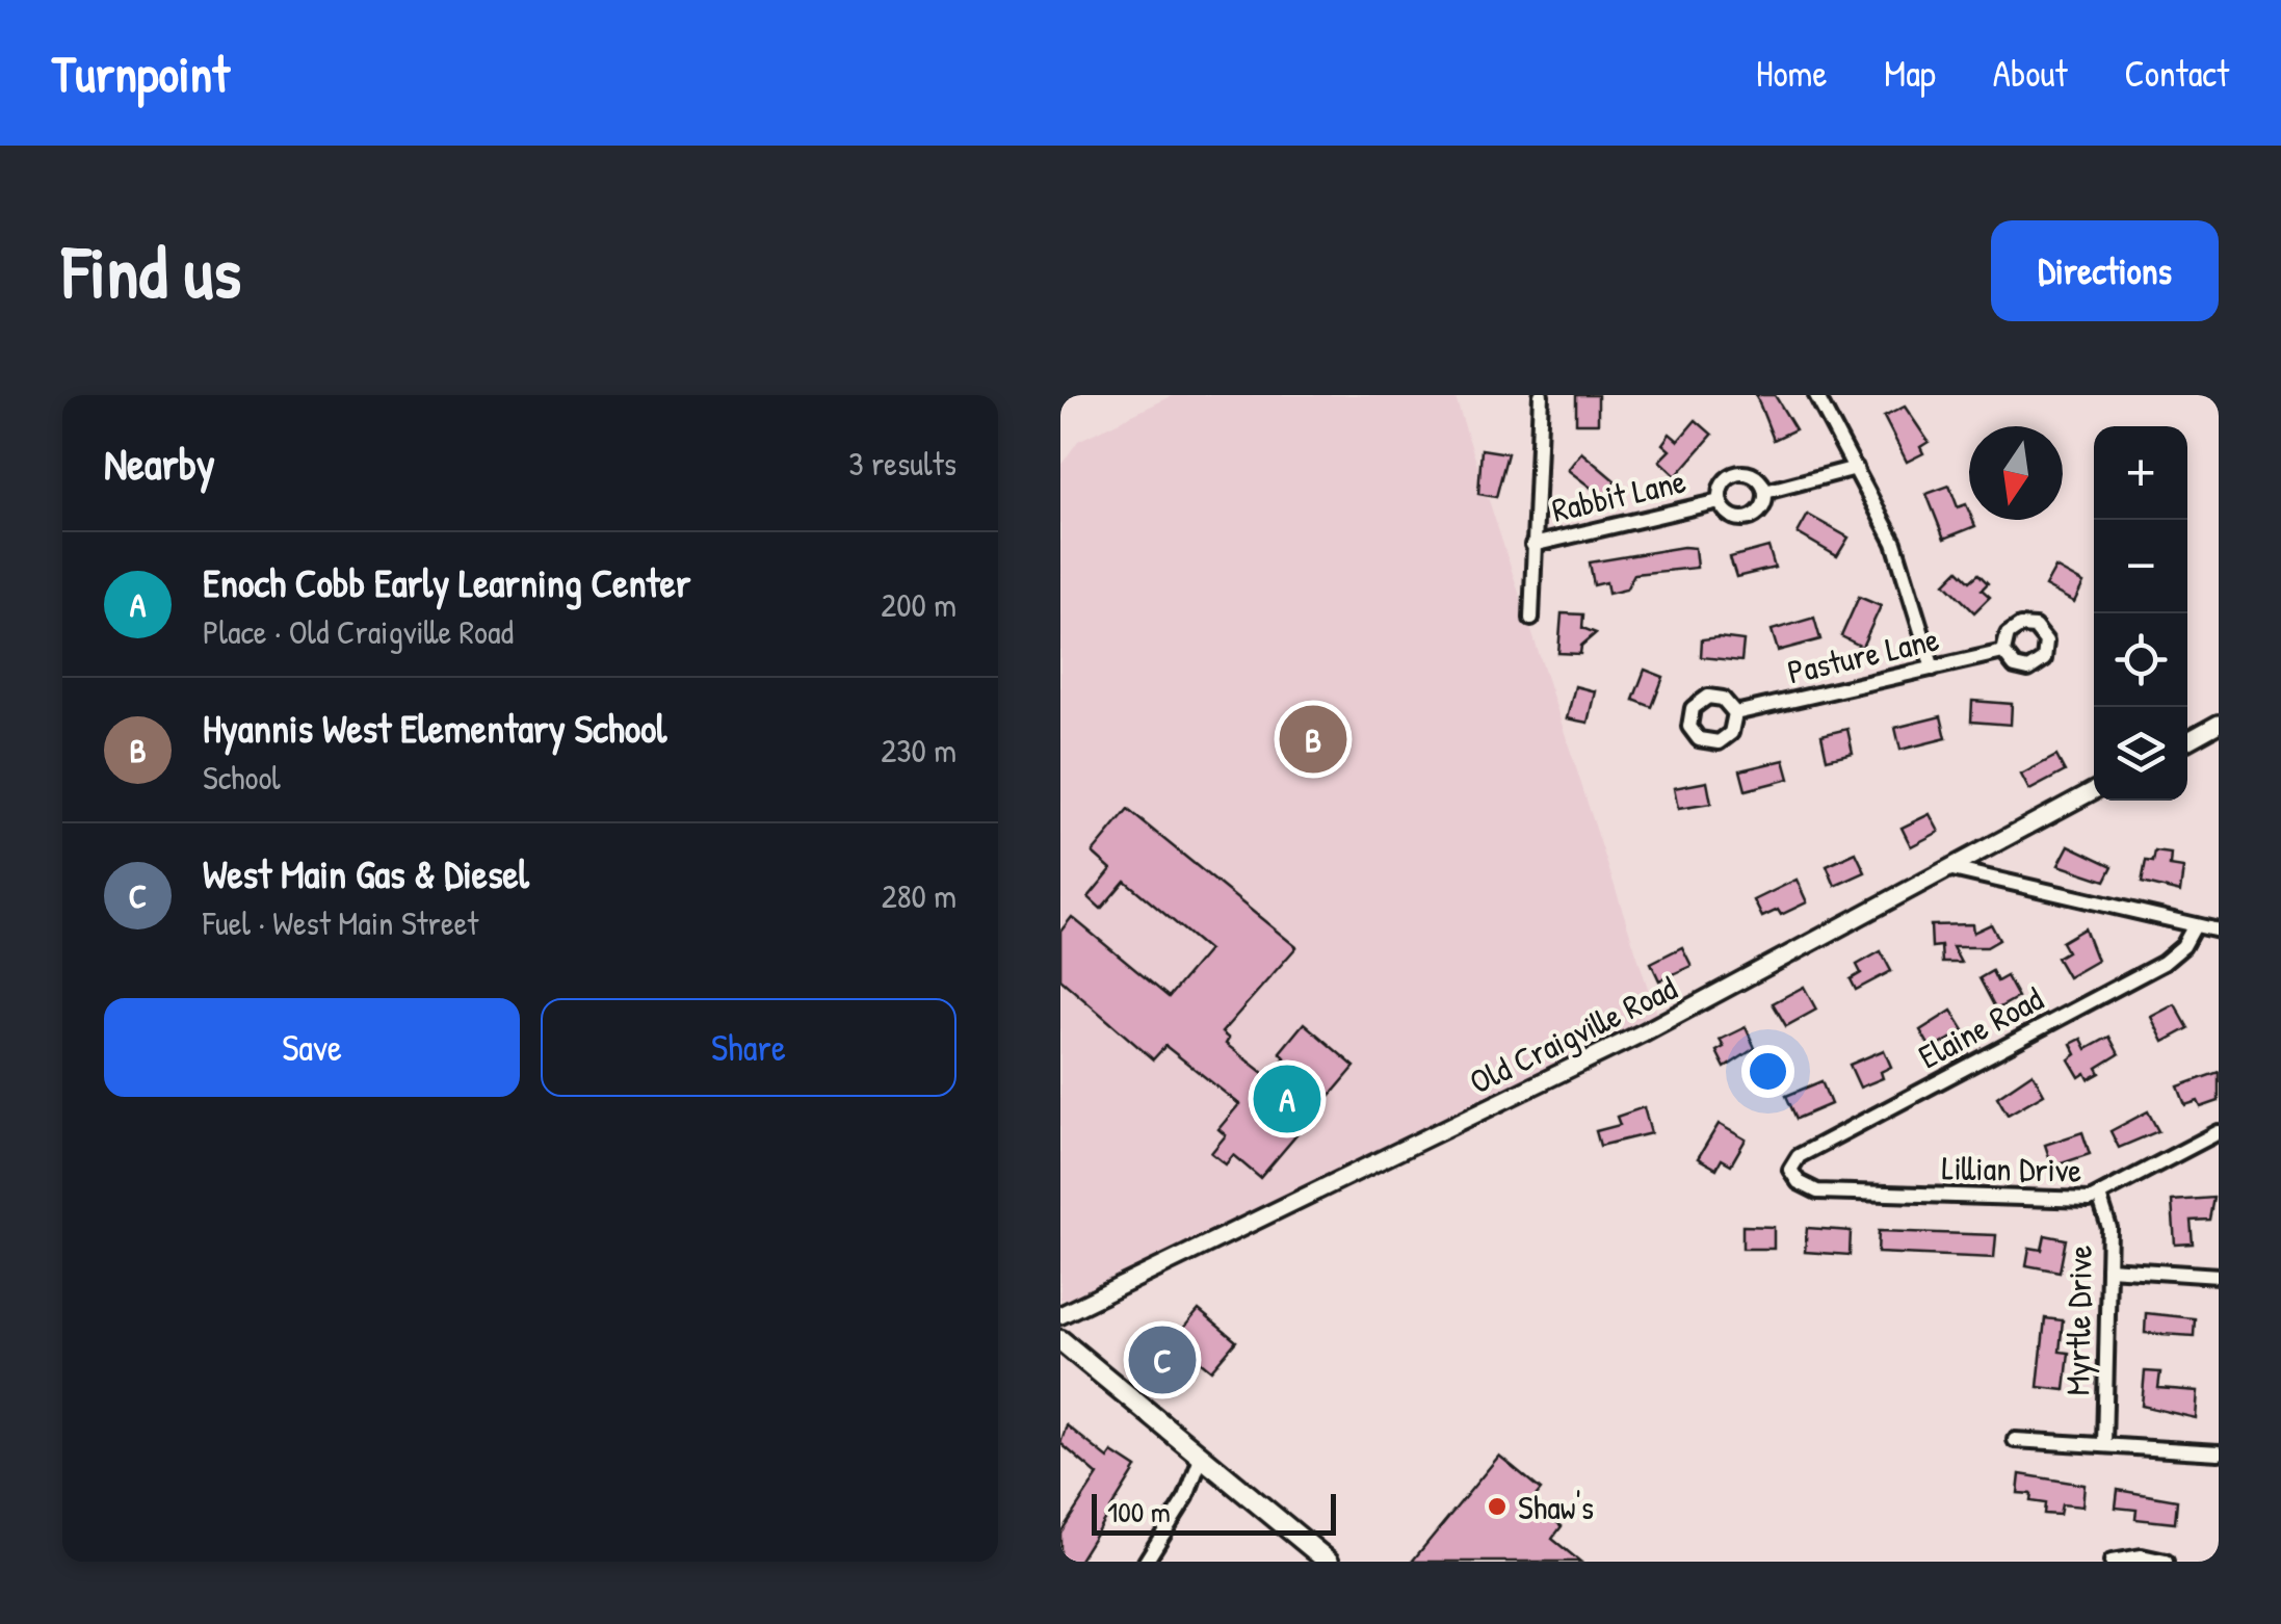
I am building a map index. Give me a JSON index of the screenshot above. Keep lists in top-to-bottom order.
{
  "streets": {
    "street": [
      "Rabbit Lane",
      "Pasture Lane",
      "Elaine Road",
      "Old Craigville Road",
      "Lillian Drive",
      "Myrtle Drive"
    ]
  },
  "crossings": [
    ["Elaine Road", "Lillian Drive"],
    ["Lillian Drive", "Myrtle Drive"]
  ],
  "places": ["Shaw's"],
  "scale_bar": "100 m",
  "north": "bottom",
  "page": {
    "header": "Turnpoint",
    "nav": [
      "Home",
      "Map",
      "About",
      "Contact"
    ],
    "buttons": [
      "Directions",
      ["Save", "Share"]
    ],
    "title": "Find us",
    "heading": ["Nearby", "3 results"],
    "map_buttons": ["+", "−"],
    "list": [
      {
        "mark": "A",
        "name": "Enoch Cobb Early Learning Center",
        "note": "Place · Old Craigville Road",
        "value": "200 m"
      },
      {
        "mark": "B",
        "name": "Hyannis West Elementary School",
        "note": "School",
        "value": "230 m"
      },
      {
        "mark": "C",
        "name": "West Main Gas & Diesel",
        "note": "Fuel · West Main Street",
        "value": "280 m"
      }
    ],
    "pins": ["B", "A", "C"],
    "scale": "100 m"
  }
}
